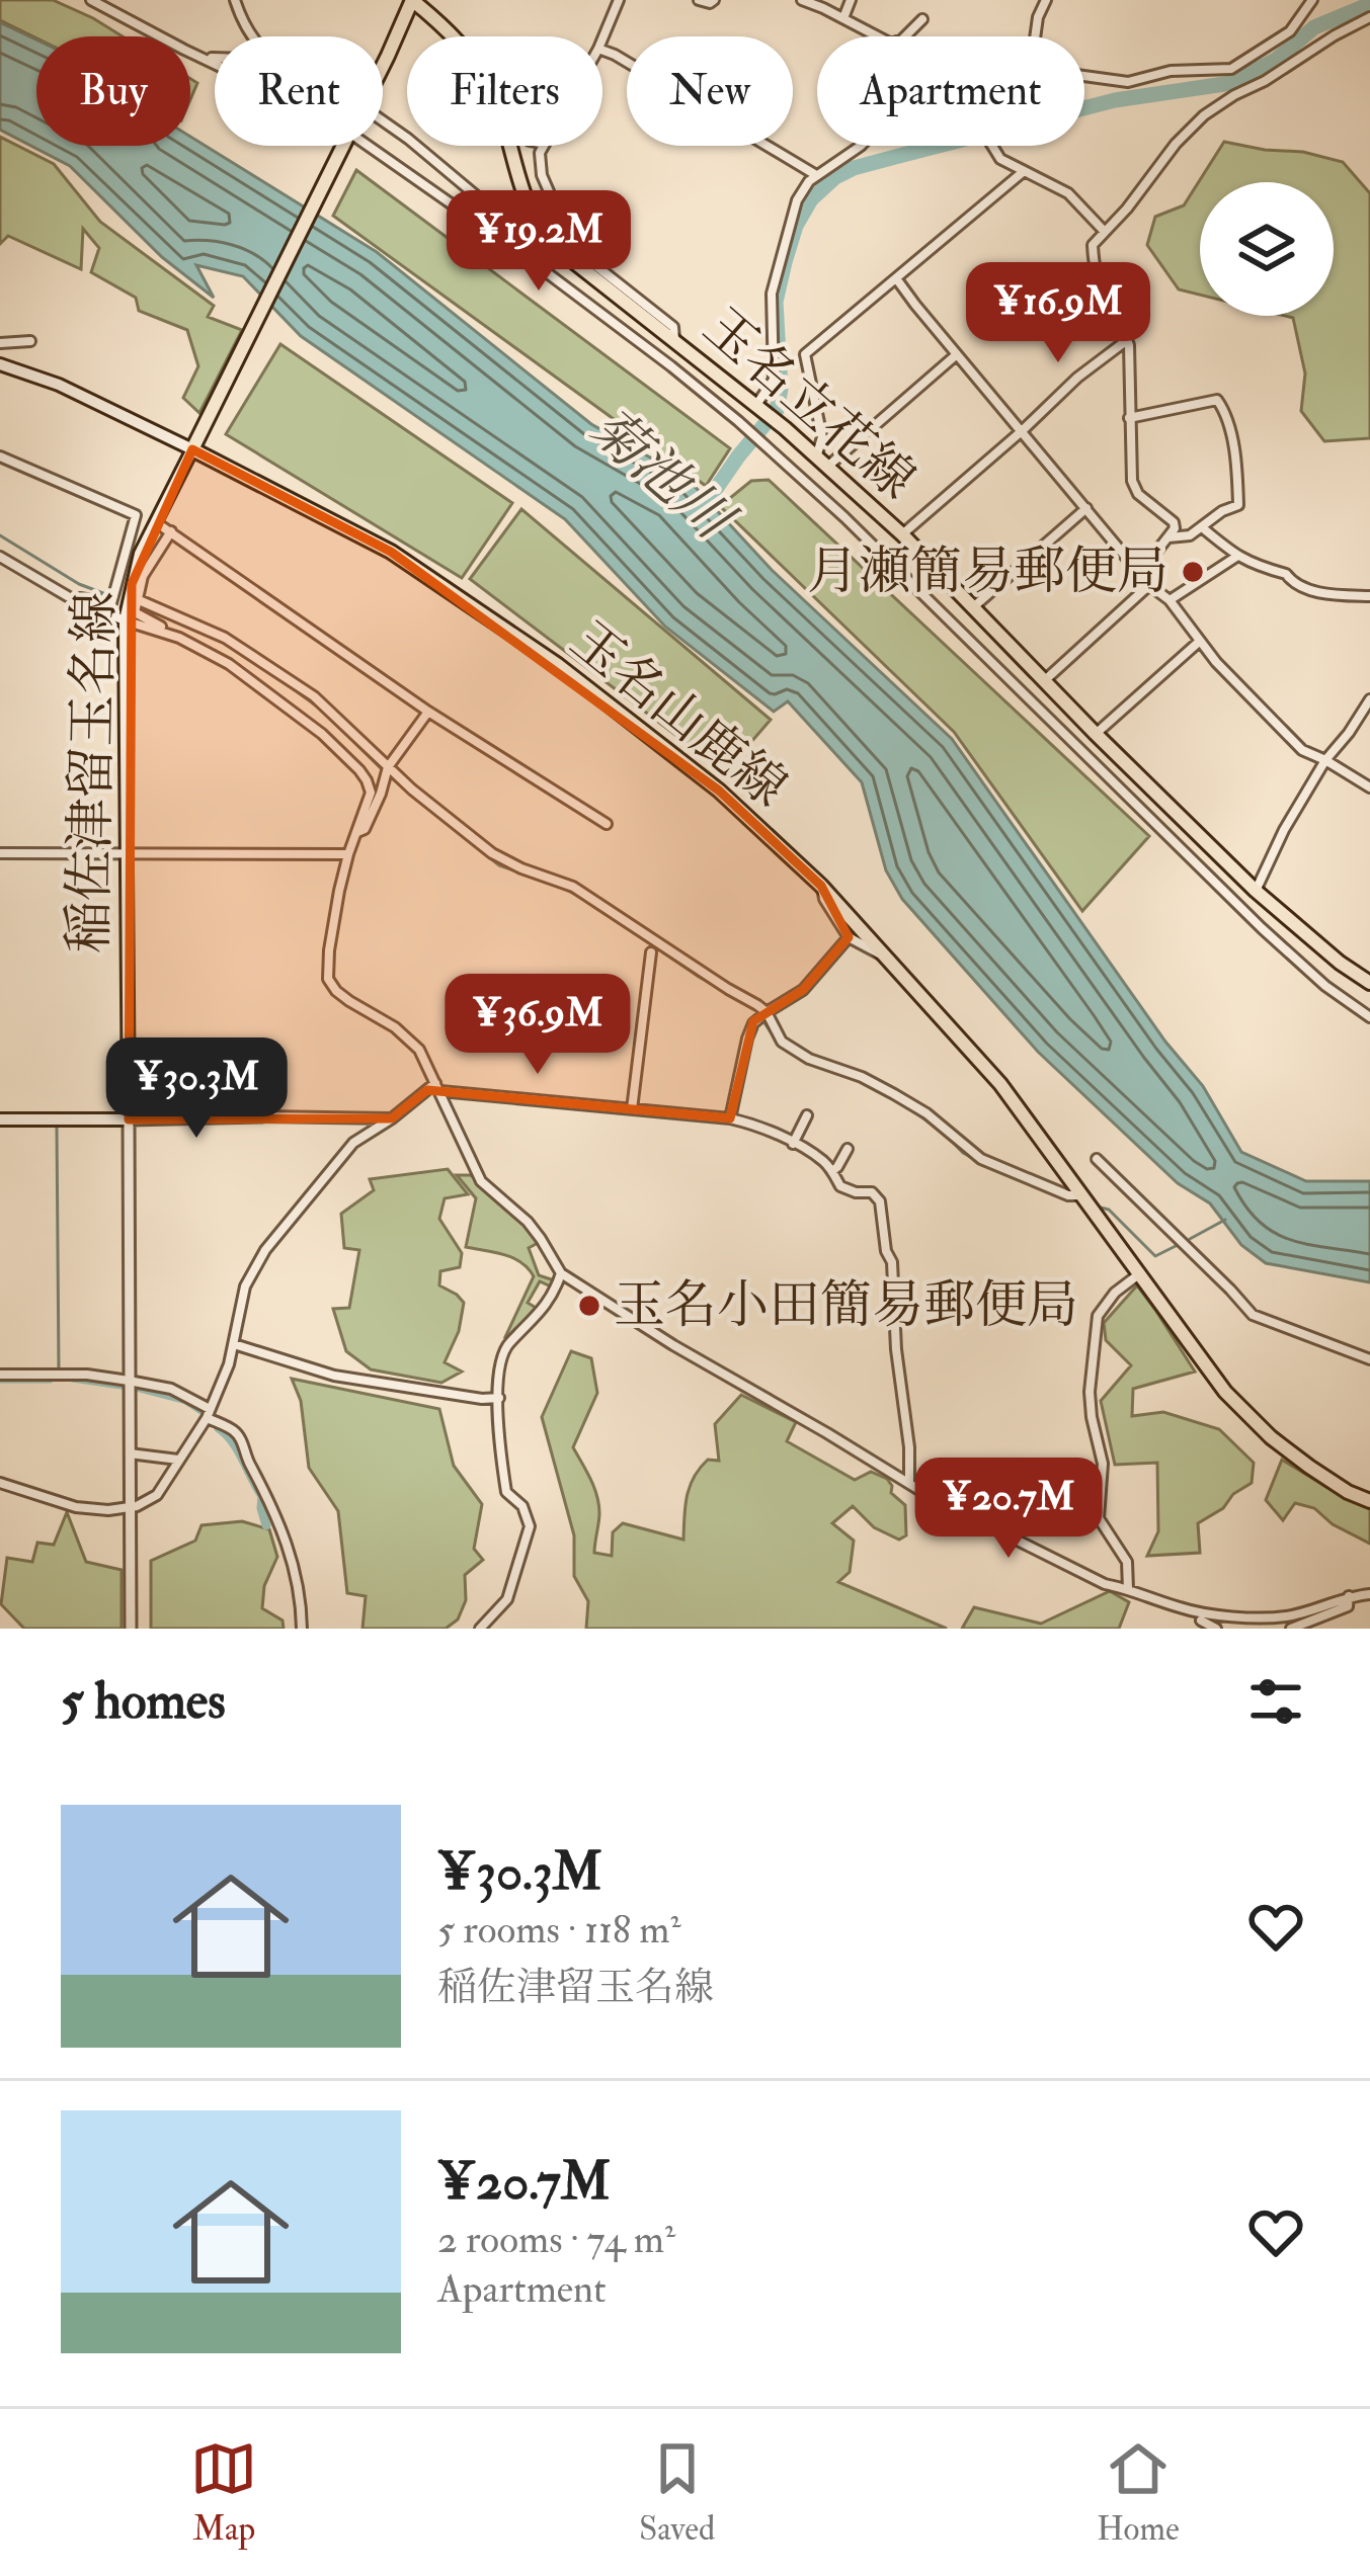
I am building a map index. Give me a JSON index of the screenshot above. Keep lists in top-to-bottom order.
{
  "streets": {
    "main road": ["玉名立花線", "玉名山鹿線", "稲佐津留玉名線"]
  },
  "crossings": [
    ["玉名山鹿線", "稲佐津留玉名線"]
  ],
  "water": ["菊池川"],
  "places": ["月瀬簡易郵便局", "玉名小田簡易郵便局"],
  "page": {
    "chip": [
      "Buy",
      "Rent",
      "Filters",
      "New",
      "Apartment"
    ],
    "price": [
      "¥19.2M",
      "¥16.9M",
      "¥36.9M",
      "¥30.3M",
      "¥20.7M"
    ],
    "heading": "5 homes",
    "list": [
      {
        "name": "¥30.3M",
        "note": "5 rooms · 118 m² · 稲佐津留玉名線"
      },
      {
        "name": "¥20.7M",
        "note": "2 rooms · 74 m² · Apartment"
      }
    ],
    "tabs": ["Map", "Saved", "Home"]
  }
}
